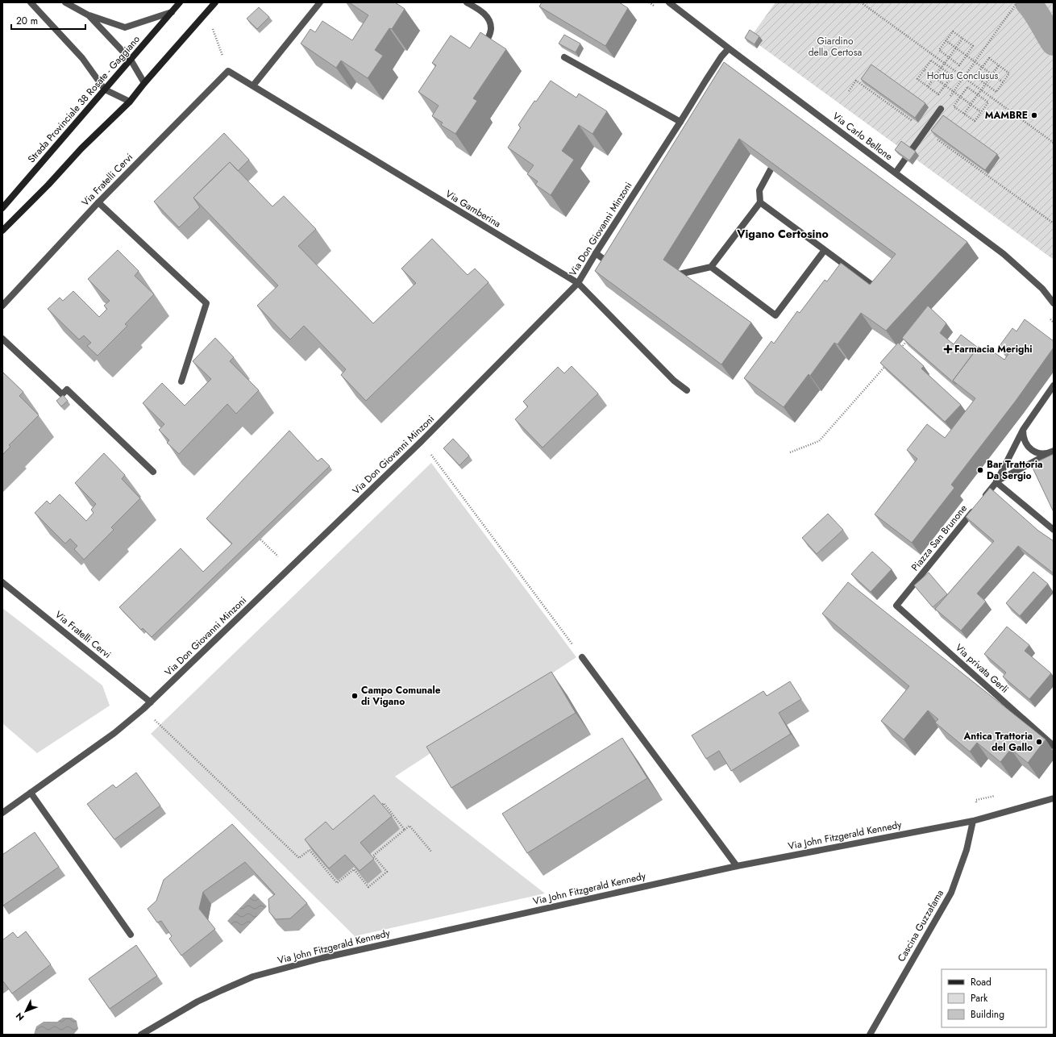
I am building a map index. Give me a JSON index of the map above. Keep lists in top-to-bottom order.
{
  "streets": {
    "main road": ["Strada Provinciale 38 Rosate - Gaggiano"],
    "street": [
      "Via Carlo Bellone",
      "Via Fratelli Cervi",
      "Via Gamberina",
      "Via Don Giovanni Minzoni",
      "Piazza San Brunone",
      "Via privata Gerli",
      "Via John Fitzgerald Kennedy",
      "Cascina Guzzafama"
    ]
  },
  "crossings": [
    ["Via Carlo Bellone", "Via Don Giovanni Minzoni"],
    ["Via Fratelli Cervi", "Via Gamberina"],
    ["Via Fratelli Cervi", "Via Don Giovanni Minzoni"],
    ["Via Gamberina", "Via Don Giovanni Minzoni"],
    ["Piazza San Brunone", "Via privata Gerli"],
    ["Via John Fitzgerald Kennedy", "Cascina Guzzafama"]
  ],
  "districts": ["Vigano Certosino"],
  "parks": ["Giardino della Certosa", "Hortus Conclusus"],
  "places": {
    "other": [
      "MAMBRE",
      "Bar Trattoria Da Sergio",
      "Campo Comunale di Vigano",
      "Antica Trattoria del Gallo"
    ],
    "health": ["Farmacia Merighi"]
  },
  "legend": ["Road", "Park", "Building"],
  "scale_bar": "20 m",
  "north": "bottom left"
}
